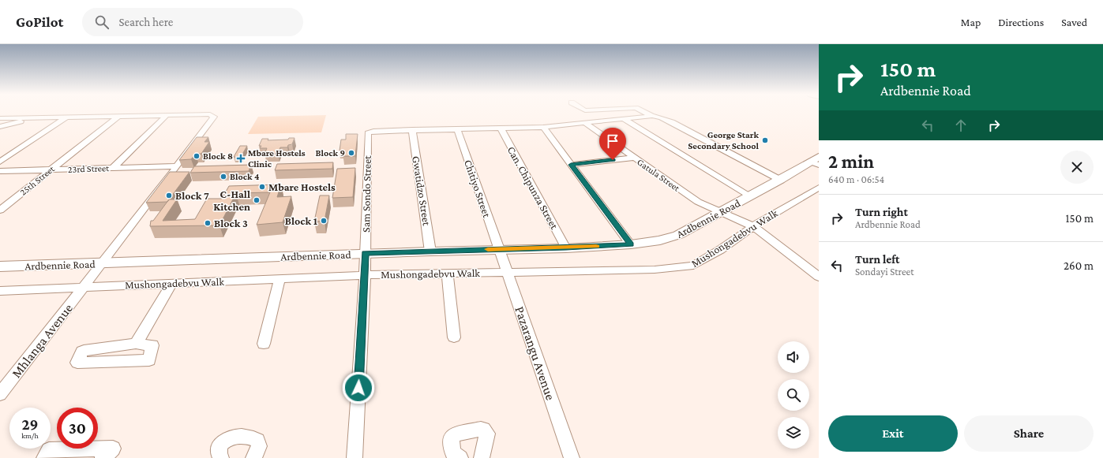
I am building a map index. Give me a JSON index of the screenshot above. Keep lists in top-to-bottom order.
{
  "streets": {
    "main road": ["Ardbennie Road"],
    "street": [
      "23rd Street",
      "Gatula Street",
      "25th Street",
      "Can. Chipunza Street",
      "Chitiyo Street",
      "Gwatidzo Street",
      "Sam Sondo Street",
      "Mushongadebvu Walk",
      "Mhlanga Avenue",
      "Pazarangu Avenue"
    ]
  },
  "crossings": [
    ["23rd Street", "25th Street"],
    ["23rd Street", "Mhlanga Avenue"],
    ["Gatula Street", "Ardbennie Road"],
    ["Gatula Street", "Mushongadebvu Walk"],
    ["Can. Chipunza Street", "Ardbennie Road"],
    ["Chitiyo Street", "Ardbennie Road"],
    ["Chitiyo Street", "Pazarangu Avenue"],
    ["Gwatidzo Street", "Sam Sondo Street"],
    ["Gwatidzo Street", "Ardbennie Road"],
    ["Sam Sondo Street", "Ardbennie Road"],
    ["Sam Sondo Street", "Mushongadebvu Walk"],
    ["Ardbennie Road", "Mhlanga Avenue"],
    ["Ardbennie Road", "Pazarangu Avenue"],
    ["Mushongadebvu Walk", "Mhlanga Avenue"],
    ["Mushongadebvu Walk", "Pazarangu Avenue"]
  ],
  "places": {
    "other": [
      "George Stark Secondary School",
      "Block 9",
      "Block 8",
      "Block 4",
      "Mbare Hostels",
      "Block 7",
      "C-Hall Kitchen",
      "Block 1",
      "Block 3"
    ],
    "health": ["Mbare Hostels Clinic"]
  },
  "page": {
    "header": "GoPilot",
    "search": "Search here",
    "nav": ["Map", "Directions", "Saved"],
    "turn": ["150 m", "Ardbennie Road"],
    "heading": ["2 min", "640 m · 06:54"],
    "list": [
      {
        "name": "Turn right",
        "note": "Ardbennie Road",
        "value": "150 m"
      },
      {
        "name": "Turn left",
        "note": "Sondayi Street",
        "value": "260 m"
      }
    ],
    "speed": "29 km/h",
    "limit": "30",
    "buttons": ["Exit", "Share"]
  }
}
